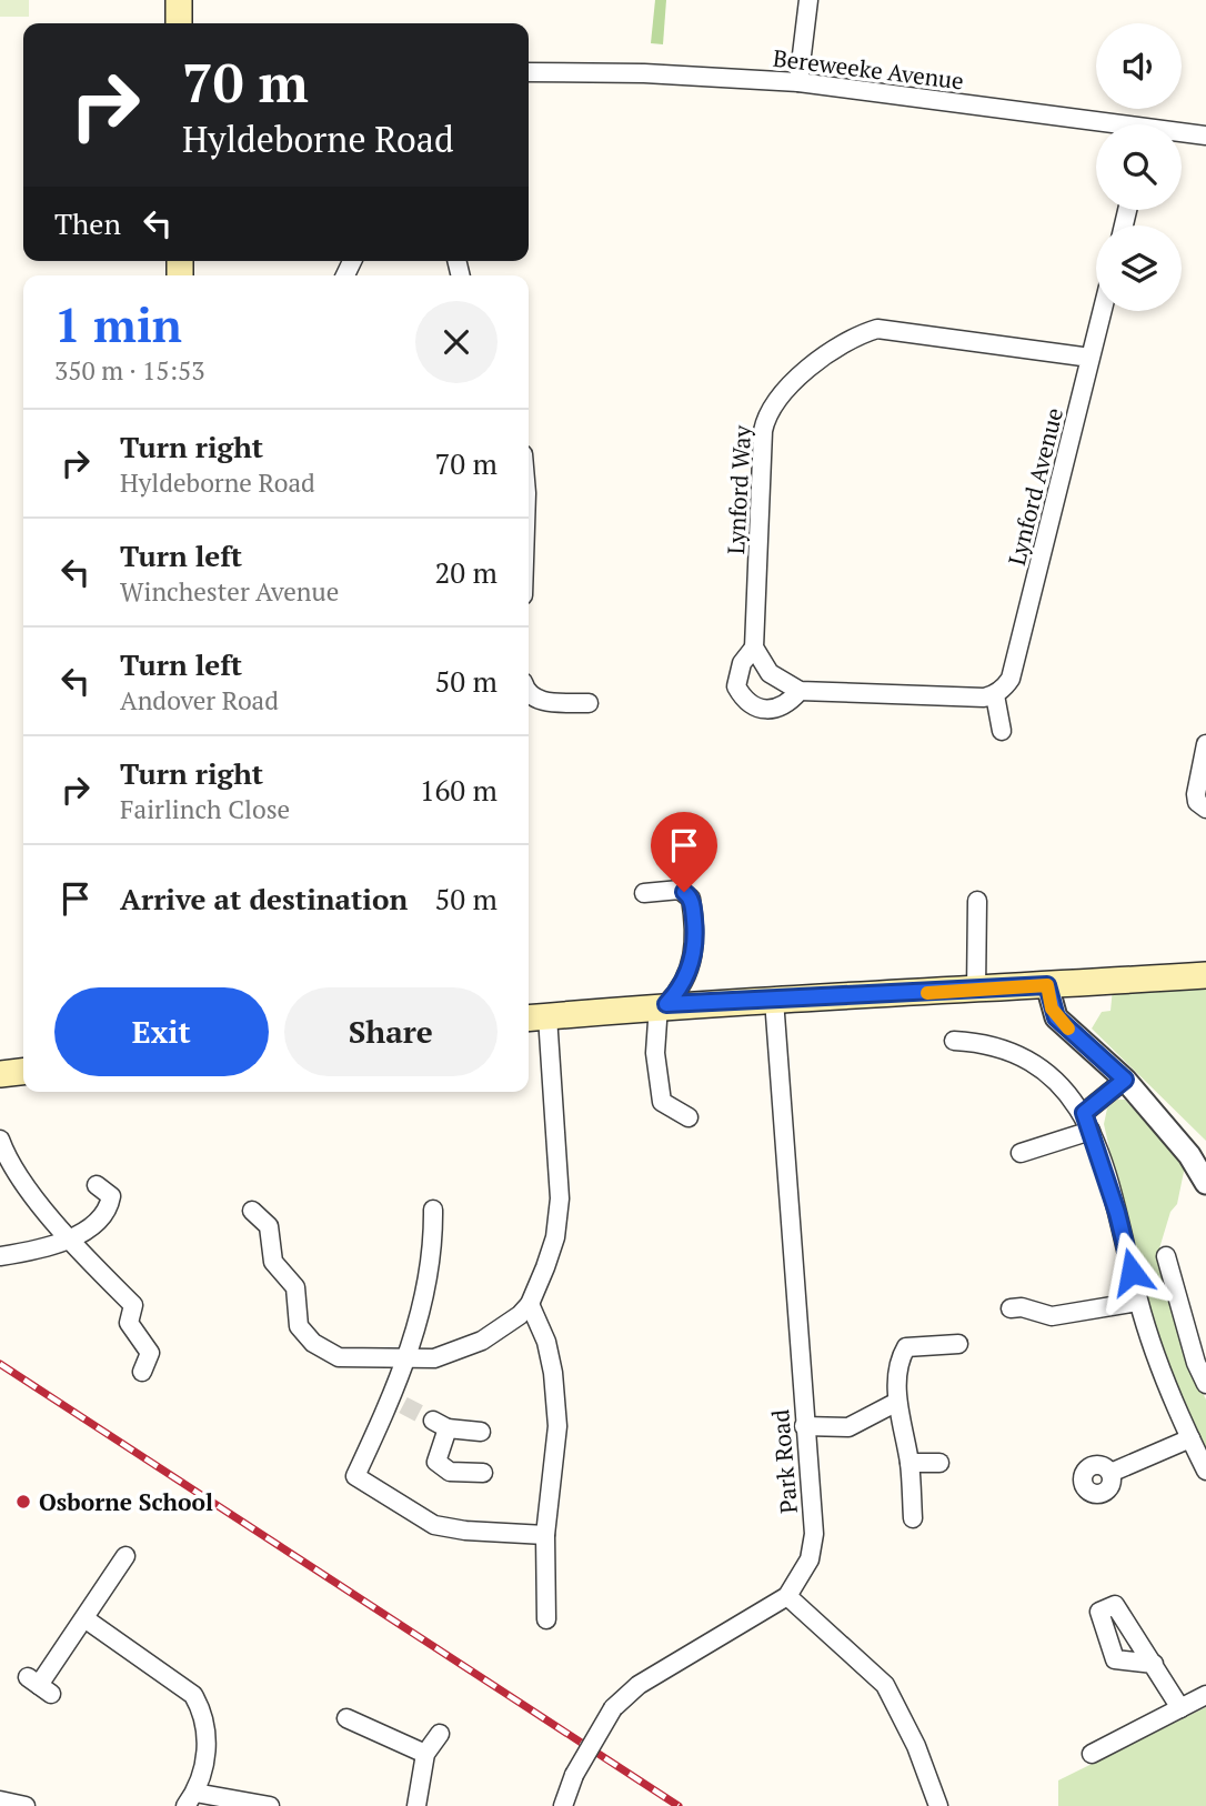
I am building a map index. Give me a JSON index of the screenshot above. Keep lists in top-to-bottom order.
{
  "streets": {
    "street": [
      "Bereweeke Avenue",
      "Lynford Avenue",
      "Lynford Way",
      "Park Road"
    ]
  },
  "crossings": [
    ["Lynford Avenue", "Lynford Way"]
  ],
  "places": ["Osborne School"],
  "page": {
    "turn": ["70 m", "Hyldeborne Road"],
    "then": "Then",
    "heading": ["1 min", "350 m · 15:53"],
    "list": [
      {
        "name": "Turn right",
        "note": "Hyldeborne Road",
        "value": "70 m"
      },
      {
        "name": "Turn left",
        "note": "Winchester Avenue",
        "value": "20 m"
      },
      {
        "name": "Turn left",
        "note": "Andover Road",
        "value": "50 m"
      },
      {
        "name": "Turn right",
        "note": "Fairlinch Close",
        "value": "160 m"
      },
      {
        "name": "Arrive at destination",
        "value": "50 m"
      }
    ],
    "buttons": ["Exit", "Share"]
  }
}
